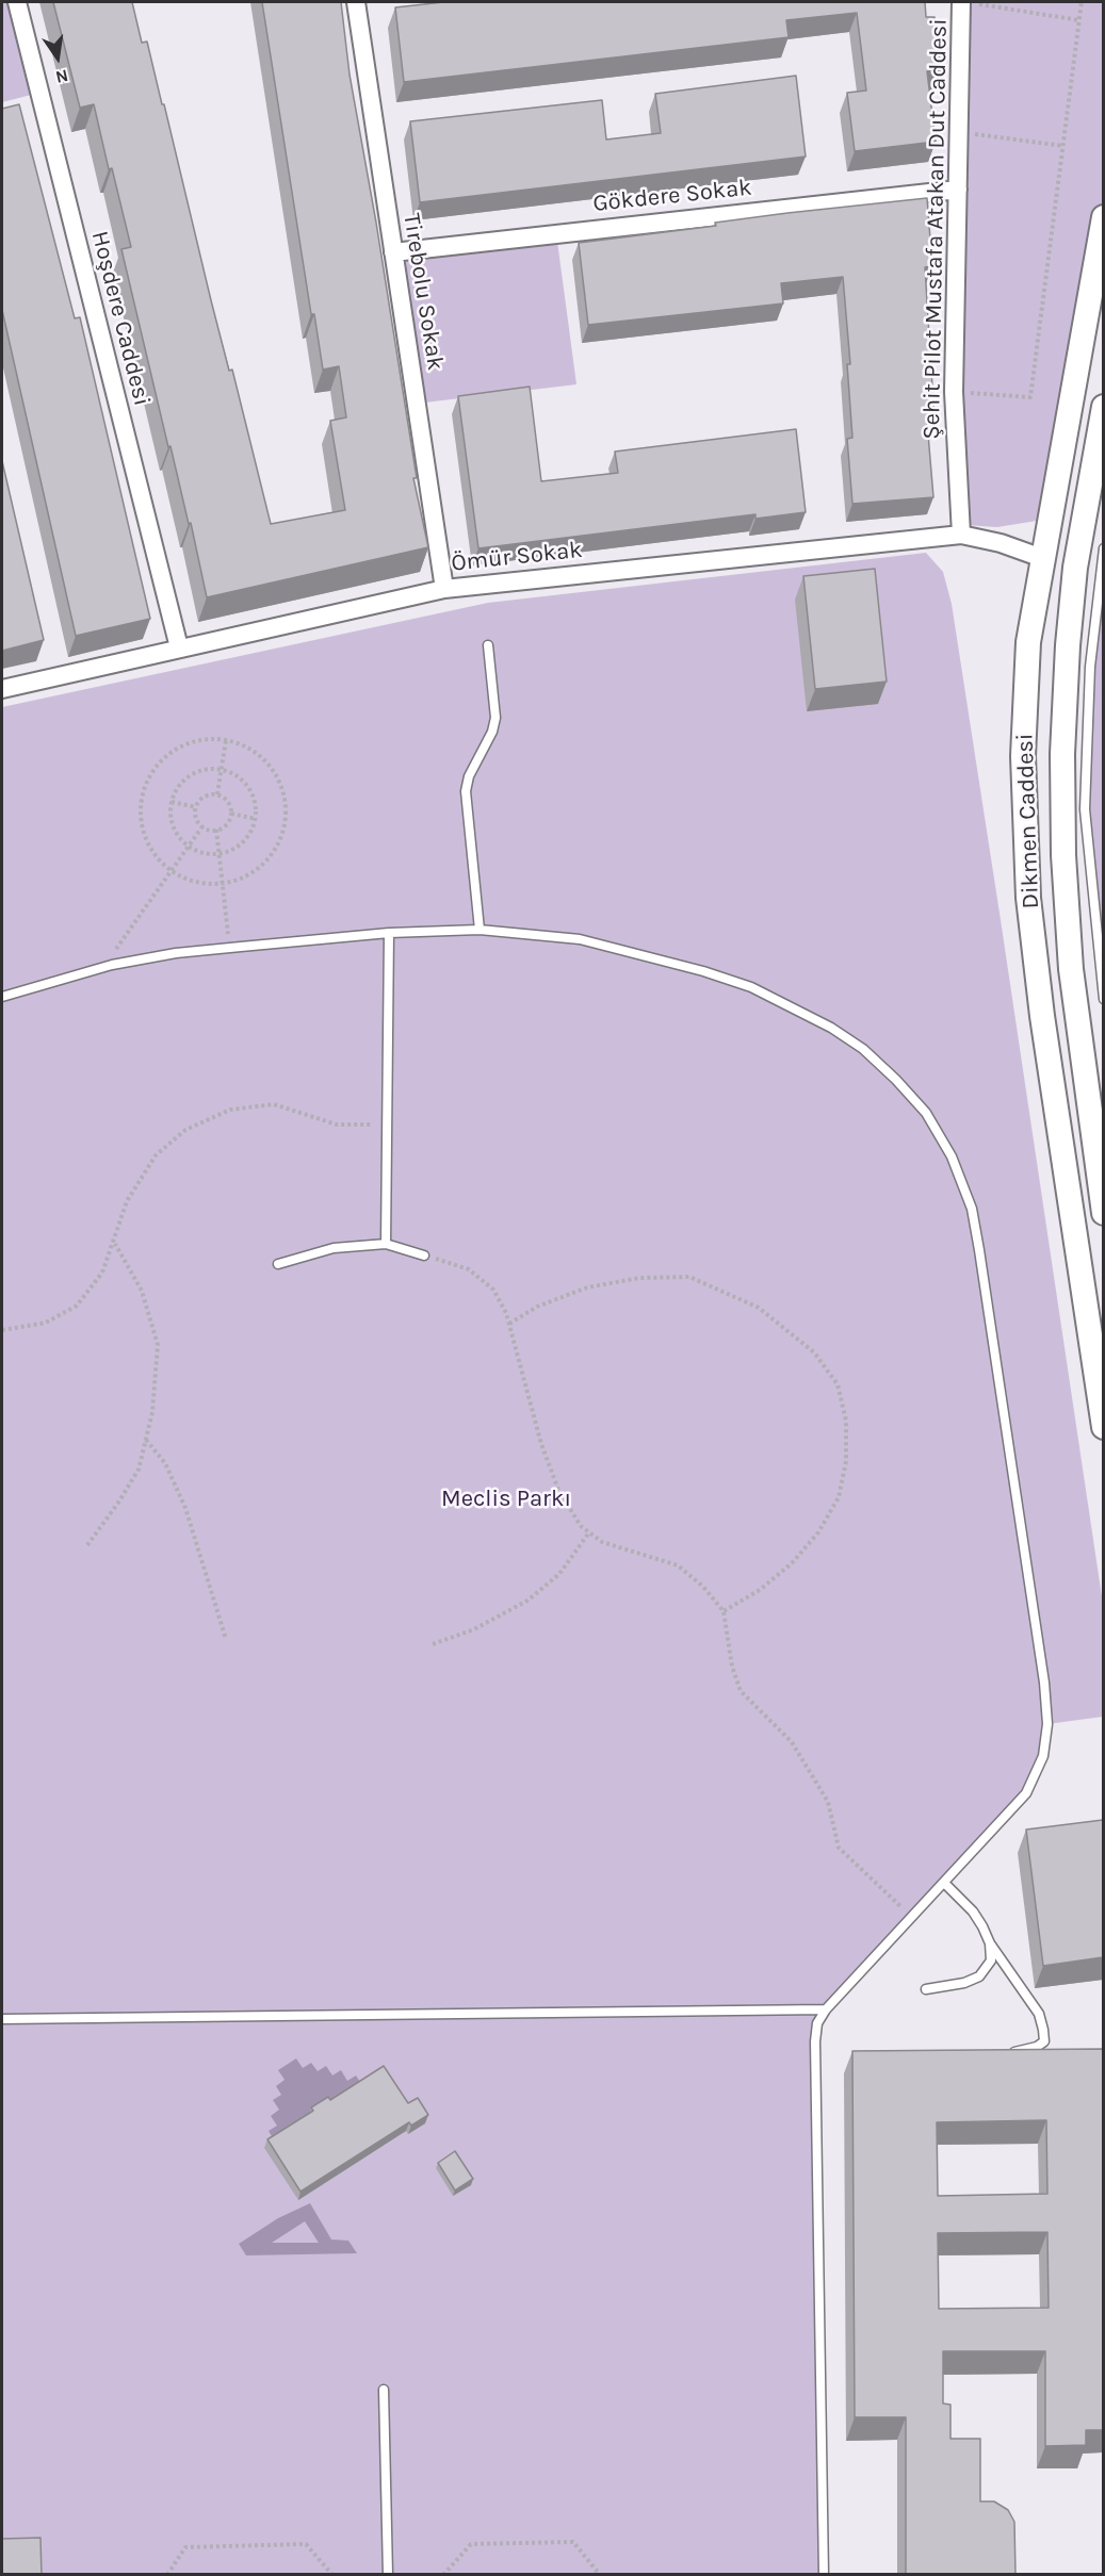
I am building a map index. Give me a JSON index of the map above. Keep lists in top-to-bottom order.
{
  "streets": {
    "main road": ["Dikmen Caddesi"],
    "street": [
      "Gökdere Sokak",
      "Şehit Pilot Mustafa Atakan Dut Caddesi",
      "Tirebolu Sokak",
      "Hoşdere Caddesi",
      "Ömür Sokak"
    ]
  },
  "crossings": [
    ["Gökdere Sokak", "Şehit Pilot Mustafa Atakan Dut Caddesi"],
    ["Gökdere Sokak", "Tirebolu Sokak"],
    ["Şehit Pilot Mustafa Atakan Dut Caddesi", "Ömür Sokak"],
    ["Tirebolu Sokak", "Ömür Sokak"],
    ["Hoşdere Caddesi", "Ömür Sokak"],
    ["Ömür Sokak", "Dikmen Caddesi"]
  ],
  "parks": ["Meclis Parkı"],
  "north": "bottom"
}
